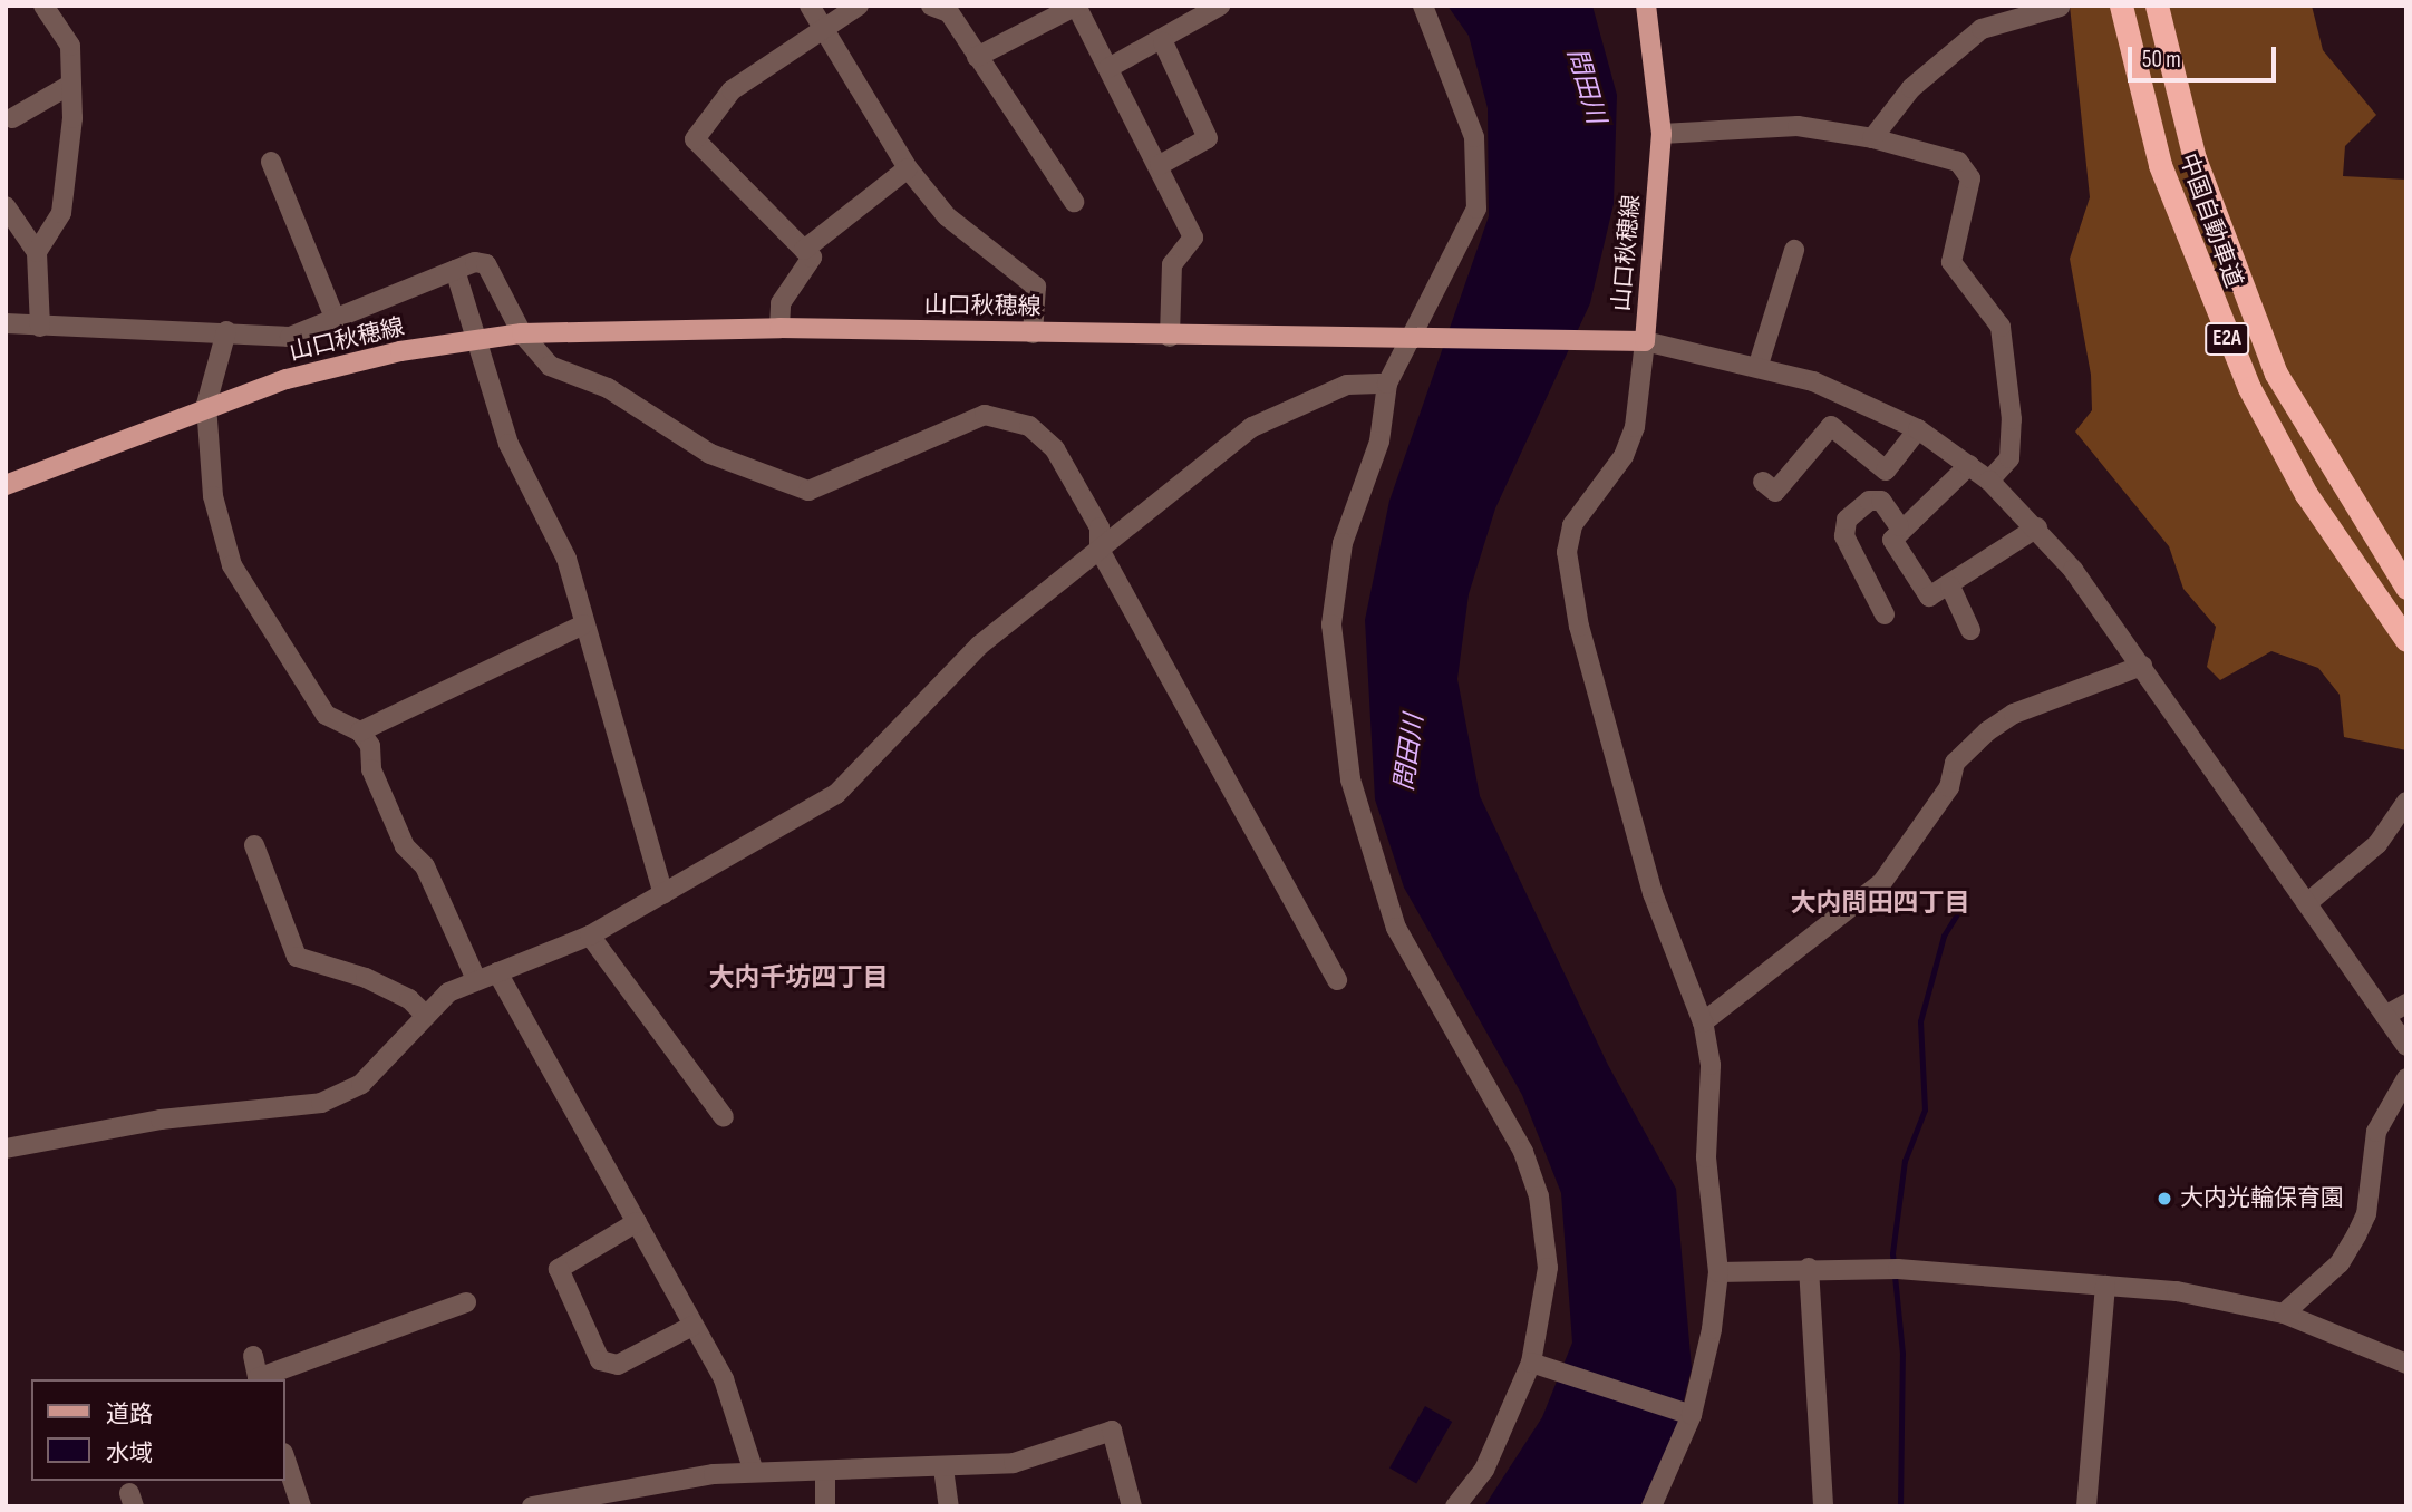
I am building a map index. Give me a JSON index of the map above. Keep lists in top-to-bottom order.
{
  "streets": {
    "highway": ["中国自動車道", "E2A"],
    "main road": ["山口秋穂線"]
  },
  "districts": ["大内問田四丁目", "大内千坊四丁目"],
  "water": ["問田川"],
  "places": ["大内光輪保育園"],
  "legend": ["道路", "水域"],
  "scale_bar": "50 m"
}
